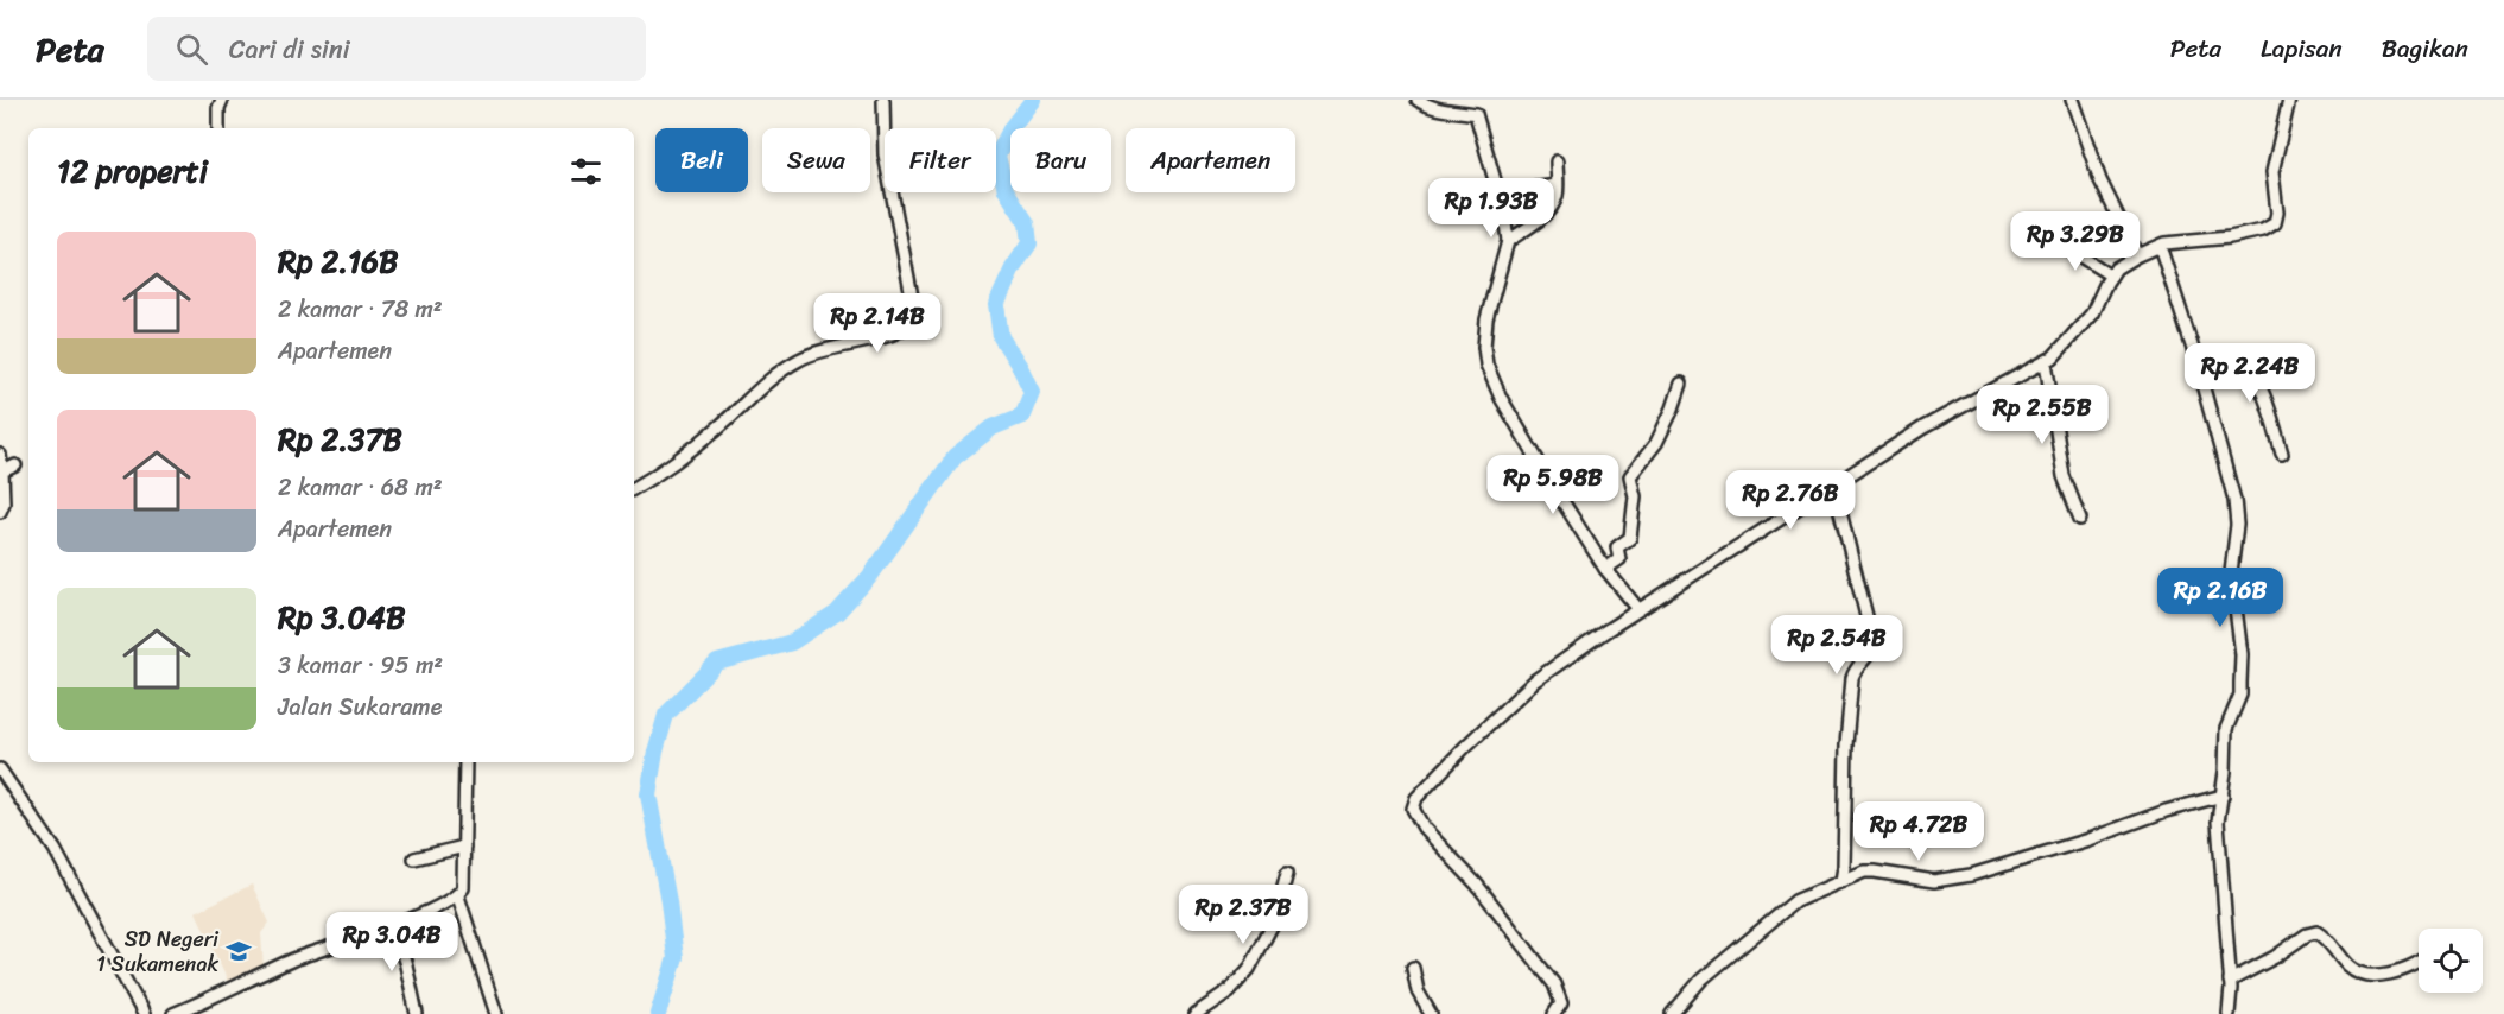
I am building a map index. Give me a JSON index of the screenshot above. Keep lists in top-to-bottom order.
{
  "places": {
    "school or university": ["SD Negeri 1 Sukamenak"]
  },
  "page": {
    "header": "Peta",
    "search": "Cari di sini",
    "nav": ["Peta", "Lapisan", "Bagikan"],
    "chip": [
      "Beli",
      "Sewa",
      "Filter",
      "Baru",
      "Apartemen"
    ],
    "heading": "12 properti",
    "price": [
      "Rp 1.93B",
      "Rp 3.29B",
      "Rp 2.14B",
      "Rp 2.24B",
      "Rp 2.55B",
      "Rp 5.98B",
      "Rp 2.76B",
      "Rp 2.16B",
      "Rp 2.54B",
      "Rp 4.72B",
      "Rp 2.37B",
      "Rp 3.04B"
    ],
    "list": [
      {
        "name": "Rp 2.16B",
        "note": "2 kamar · 78 m² · Apartemen"
      },
      {
        "name": "Rp 2.37B",
        "note": "2 kamar · 68 m² · Apartemen"
      },
      {
        "name": "Rp 3.04B",
        "note": "3 kamar · 95 m² · Jalan Sukarame"
      }
    ]
  }
}
